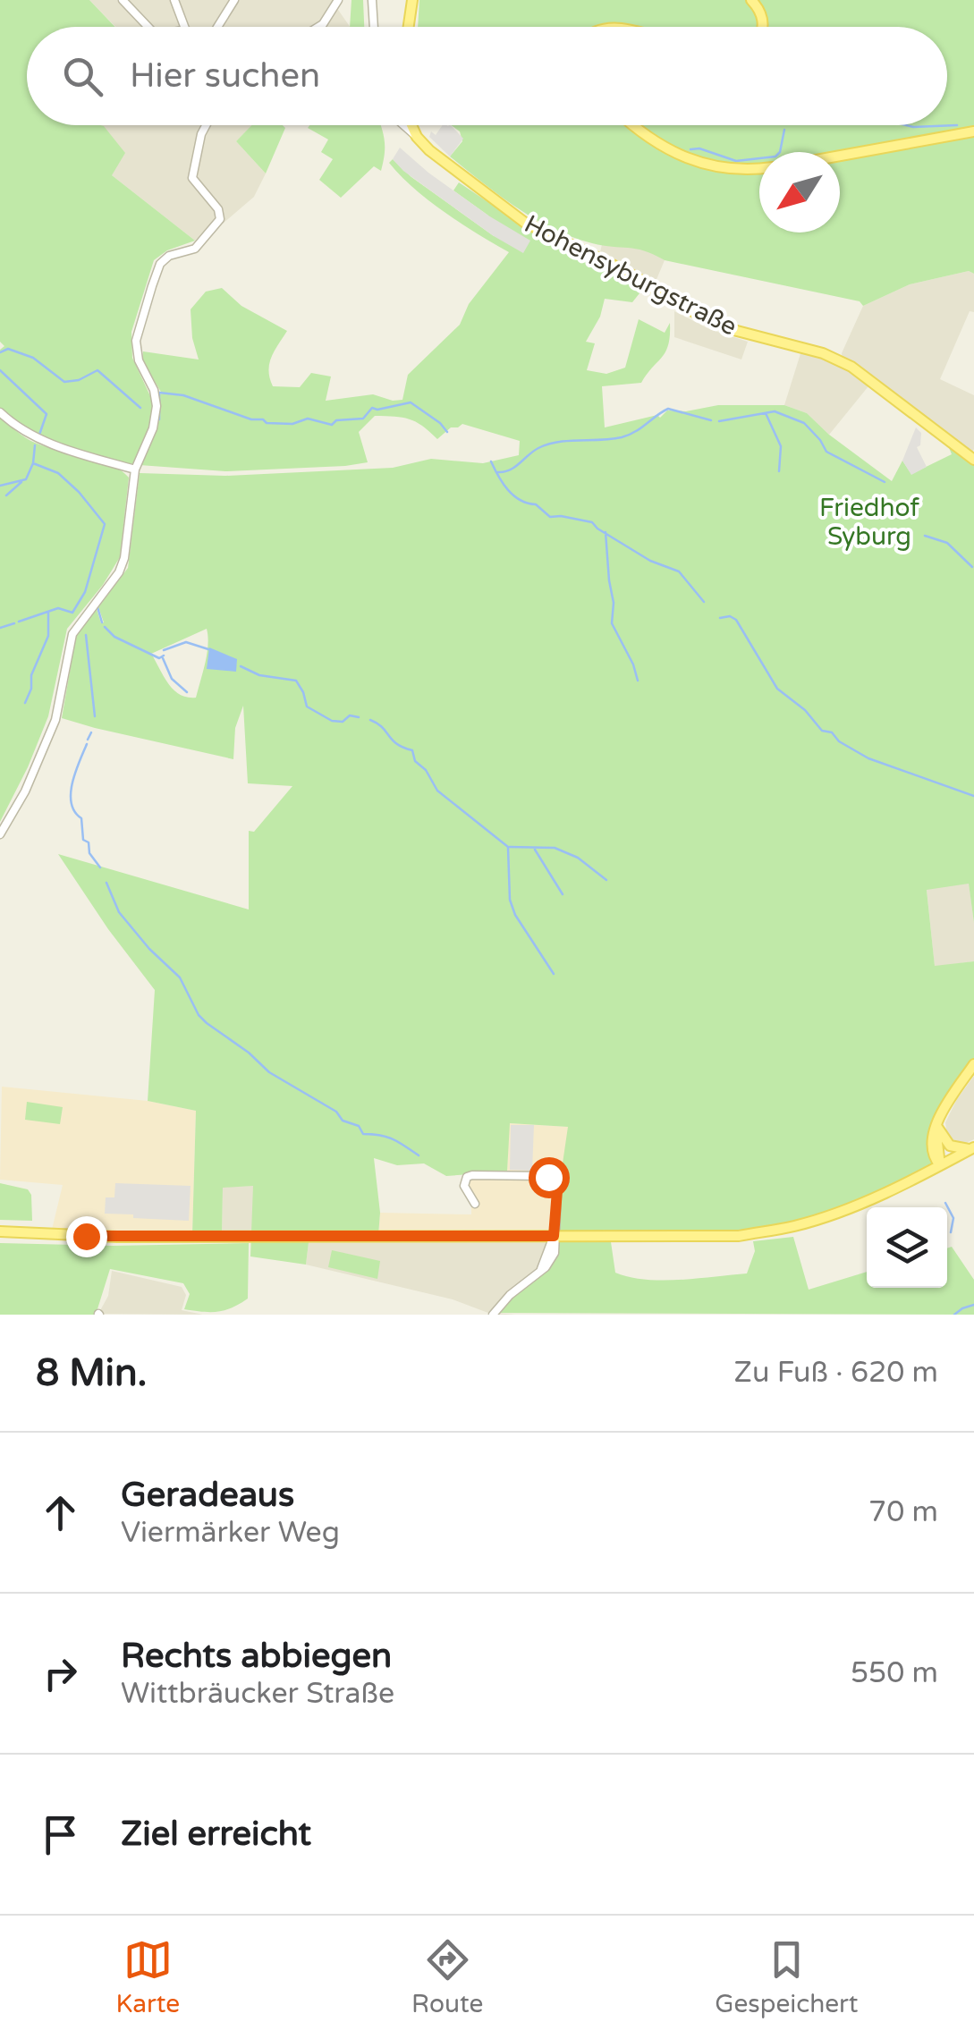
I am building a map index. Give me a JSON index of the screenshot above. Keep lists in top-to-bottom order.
{
  "streets": {
    "main road": ["Hohensyburgstraße"]
  },
  "parks": ["Friedhof Syburg"],
  "north": "bottom left",
  "page": {
    "search": "Hier suchen",
    "heading": ["8 Min.", "Zu Fuß · 620 m"],
    "list": [
      ["Geradeaus", "Viermärker Weg", "70 m"],
      ["Rechts abbiegen", "Wittbräucker Straße", "550 m"],
      "Ziel erreicht"
    ],
    "nav": ["Karte", "Route", "Gespeichert"]
  }
}
